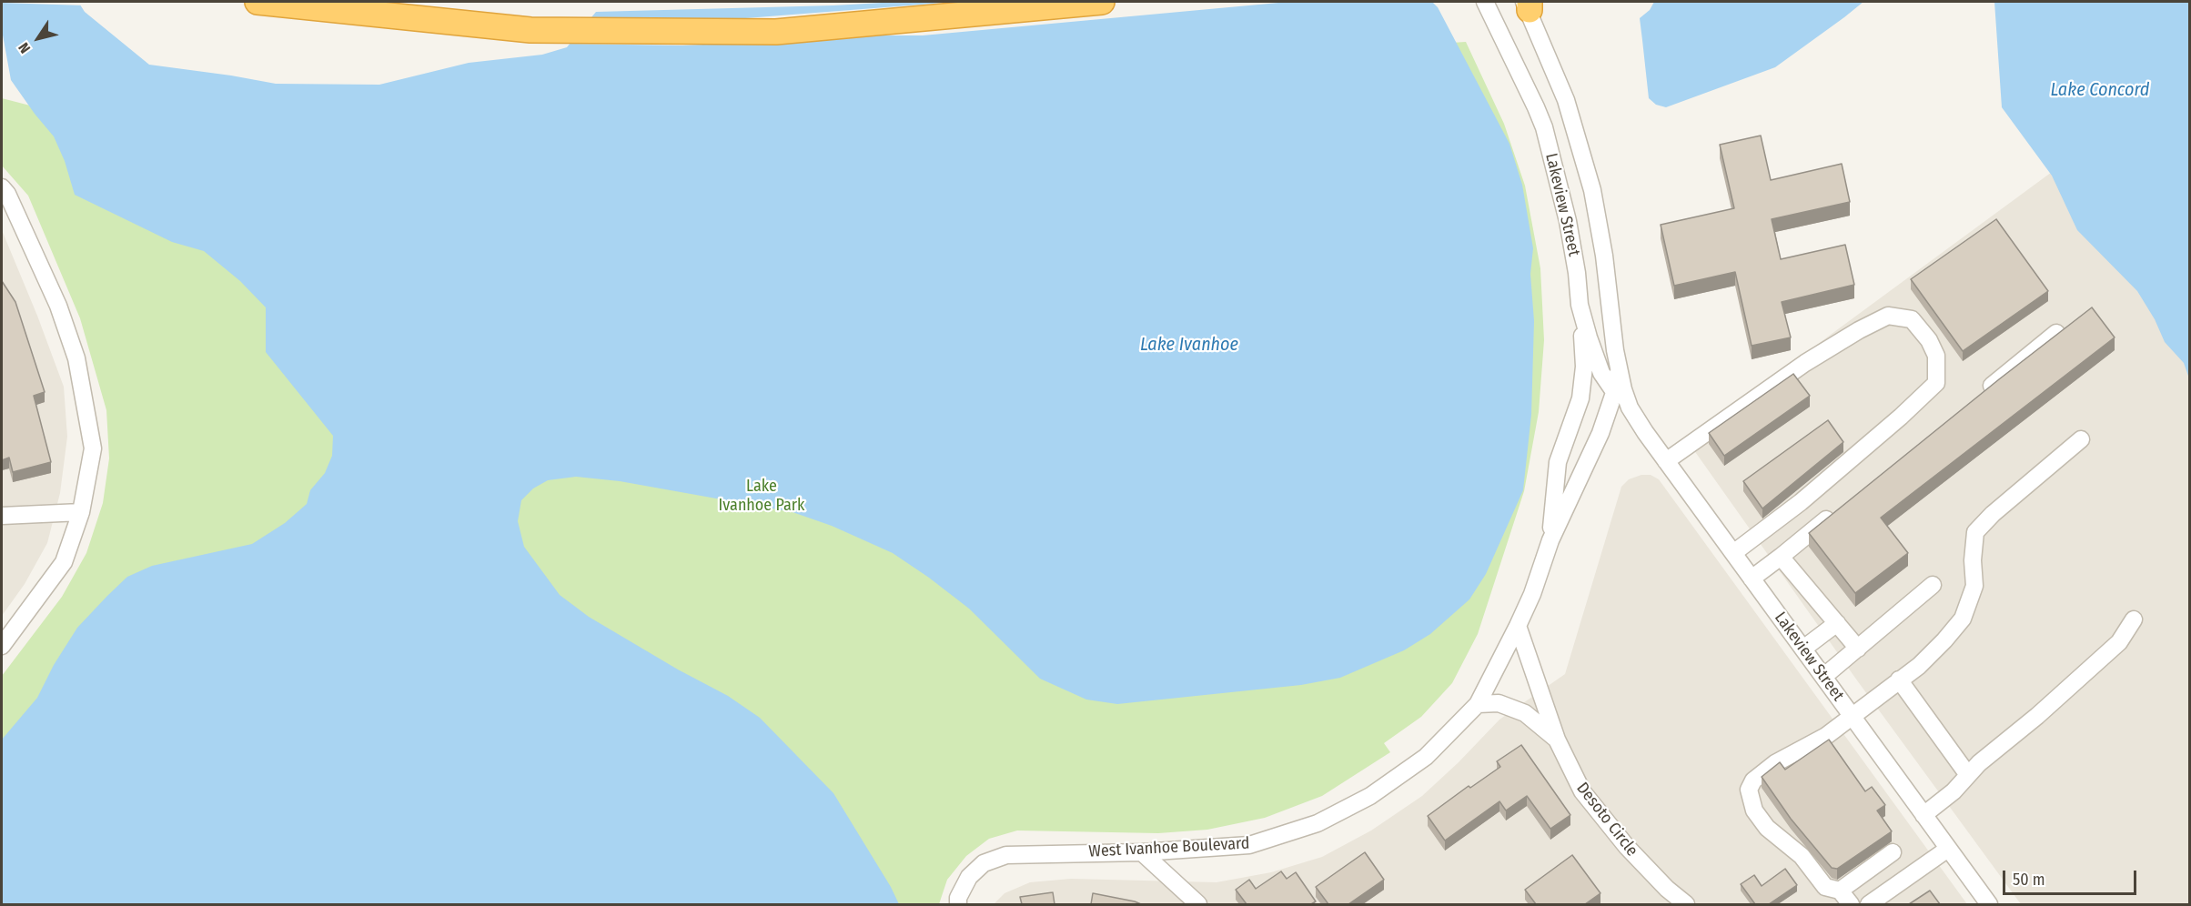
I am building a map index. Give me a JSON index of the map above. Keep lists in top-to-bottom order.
{
  "streets": {
    "street": ["Lakeview Street", "Desoto Circle", "West Ivanhoe Boulevard"]
  },
  "crossings": [
    ["Lakeview Street", "West Ivanhoe Boulevard"],
    ["Desoto Circle", "West Ivanhoe Boulevard"]
  ],
  "water": ["Lake Concord", "Lake Ivanhoe"],
  "parks": ["Lake Ivanhoe Park"],
  "scale_bar": "50 m",
  "north": "bottom left"
}
